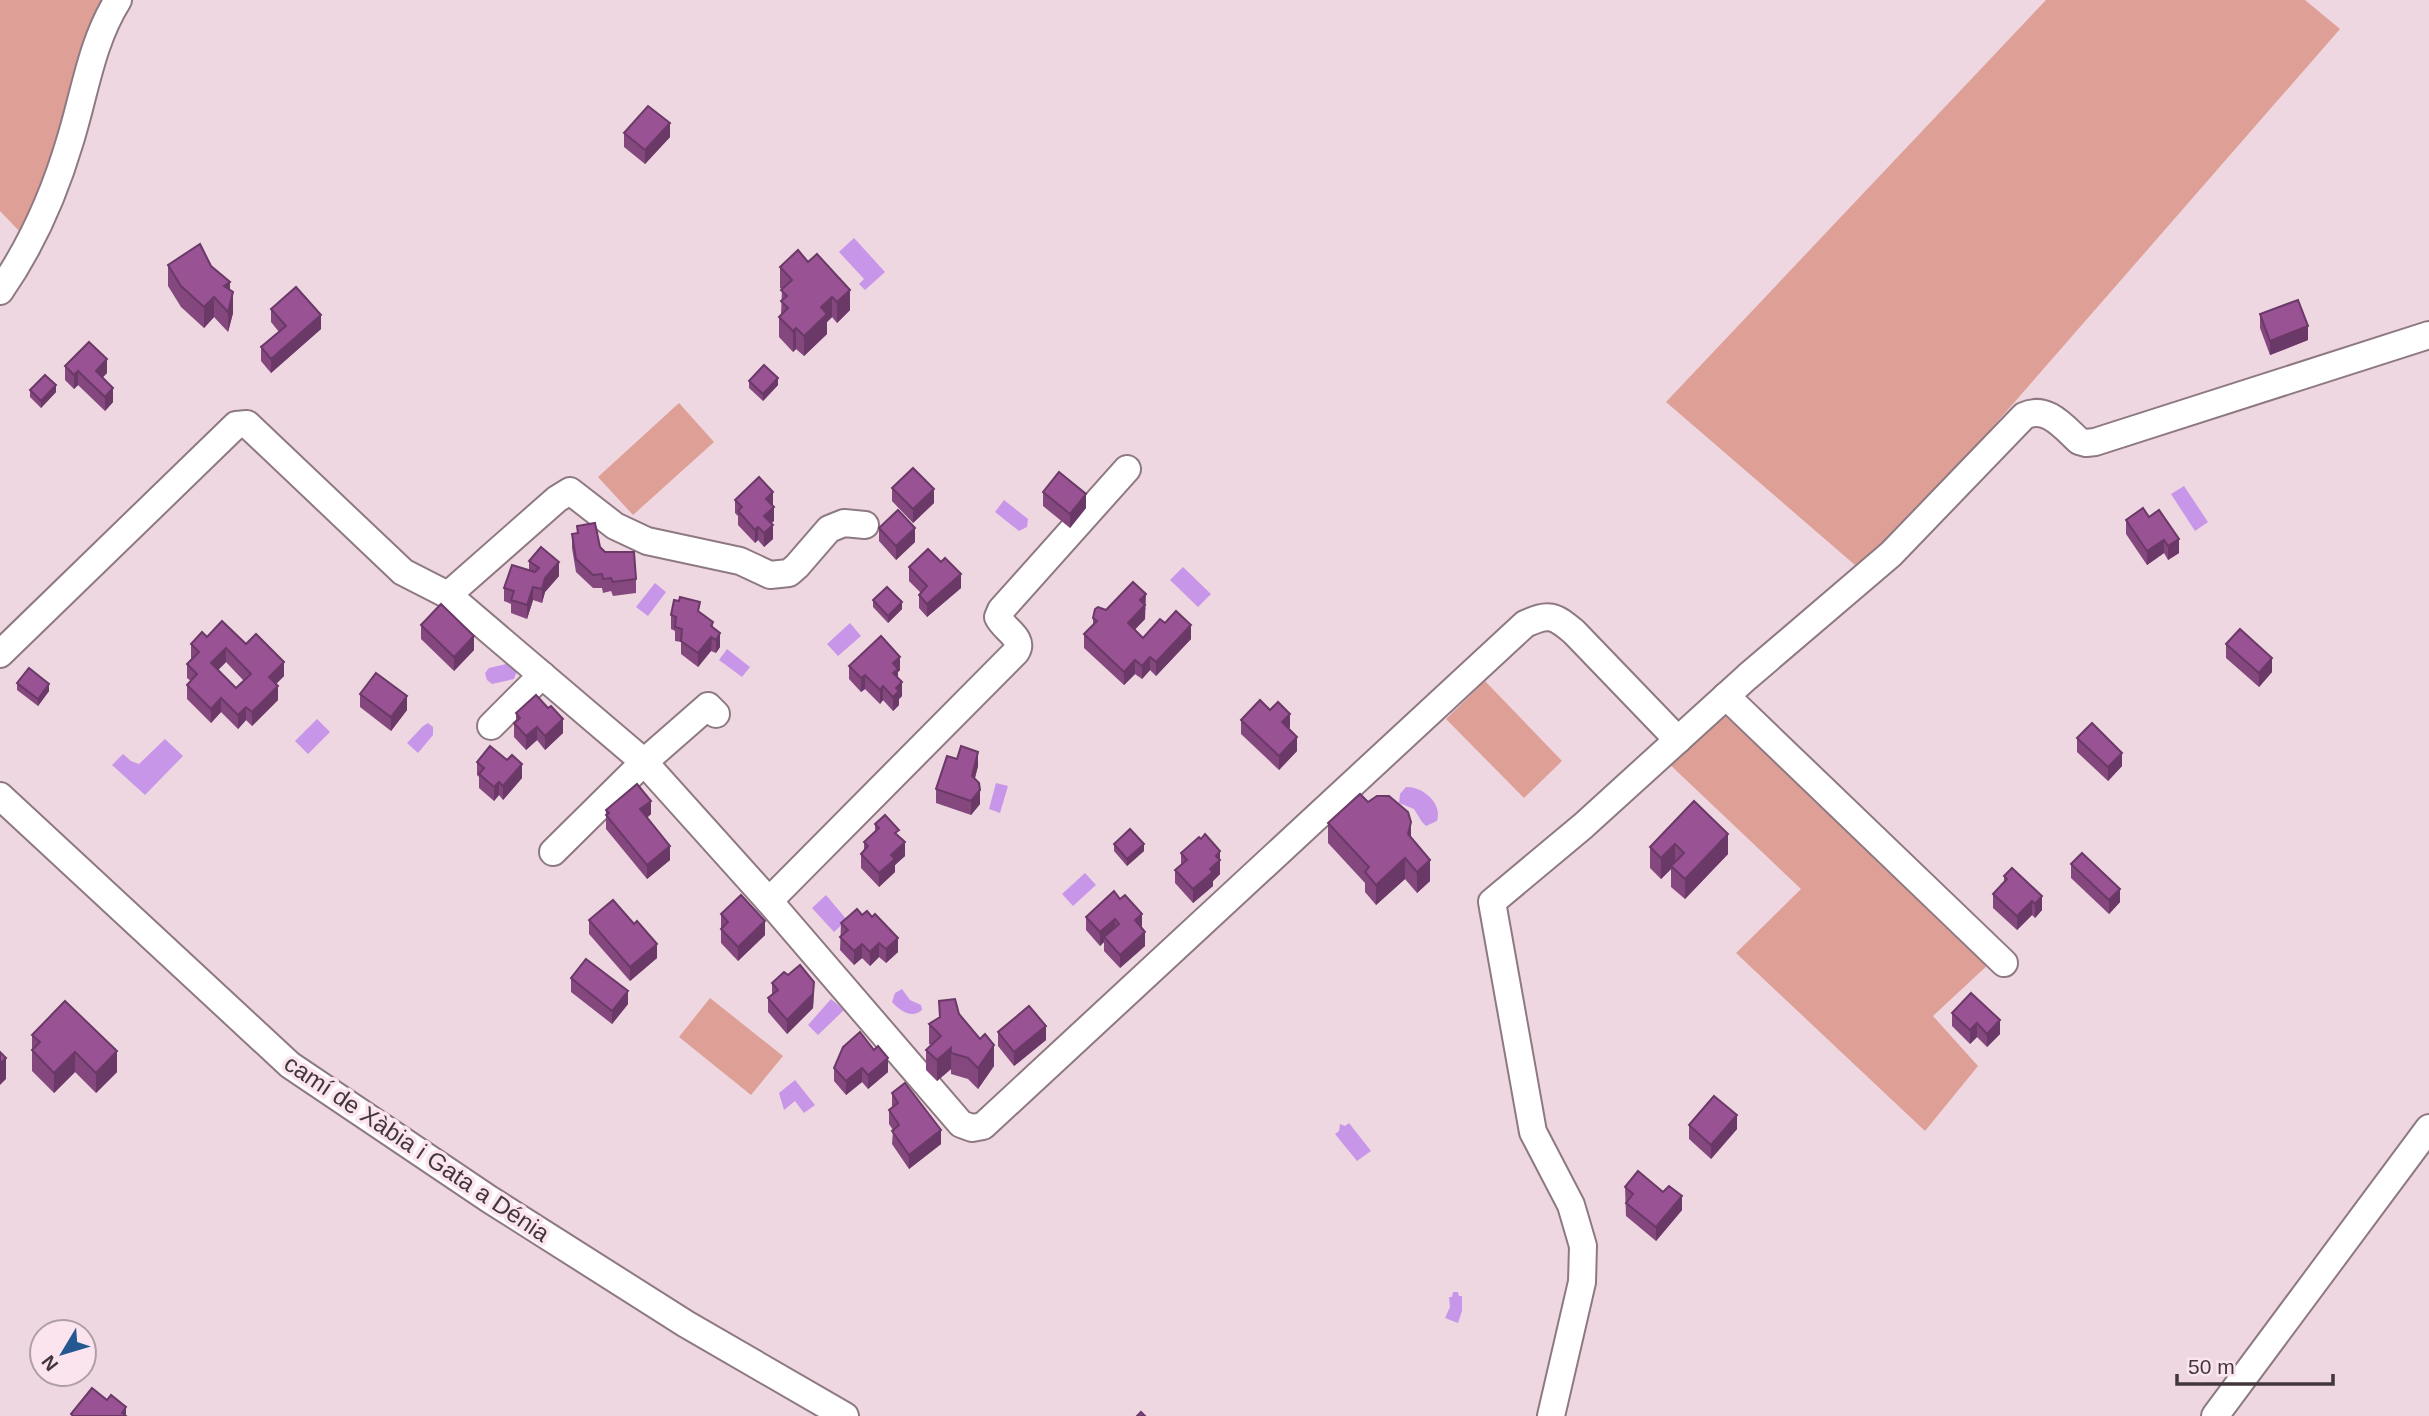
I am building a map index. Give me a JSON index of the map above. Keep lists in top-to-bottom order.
{
  "streets": {
    "street": ["camí de Xàbia i Gata a Dénia"]
  },
  "scale_bar": "50 m",
  "north": "bottom left"
}
